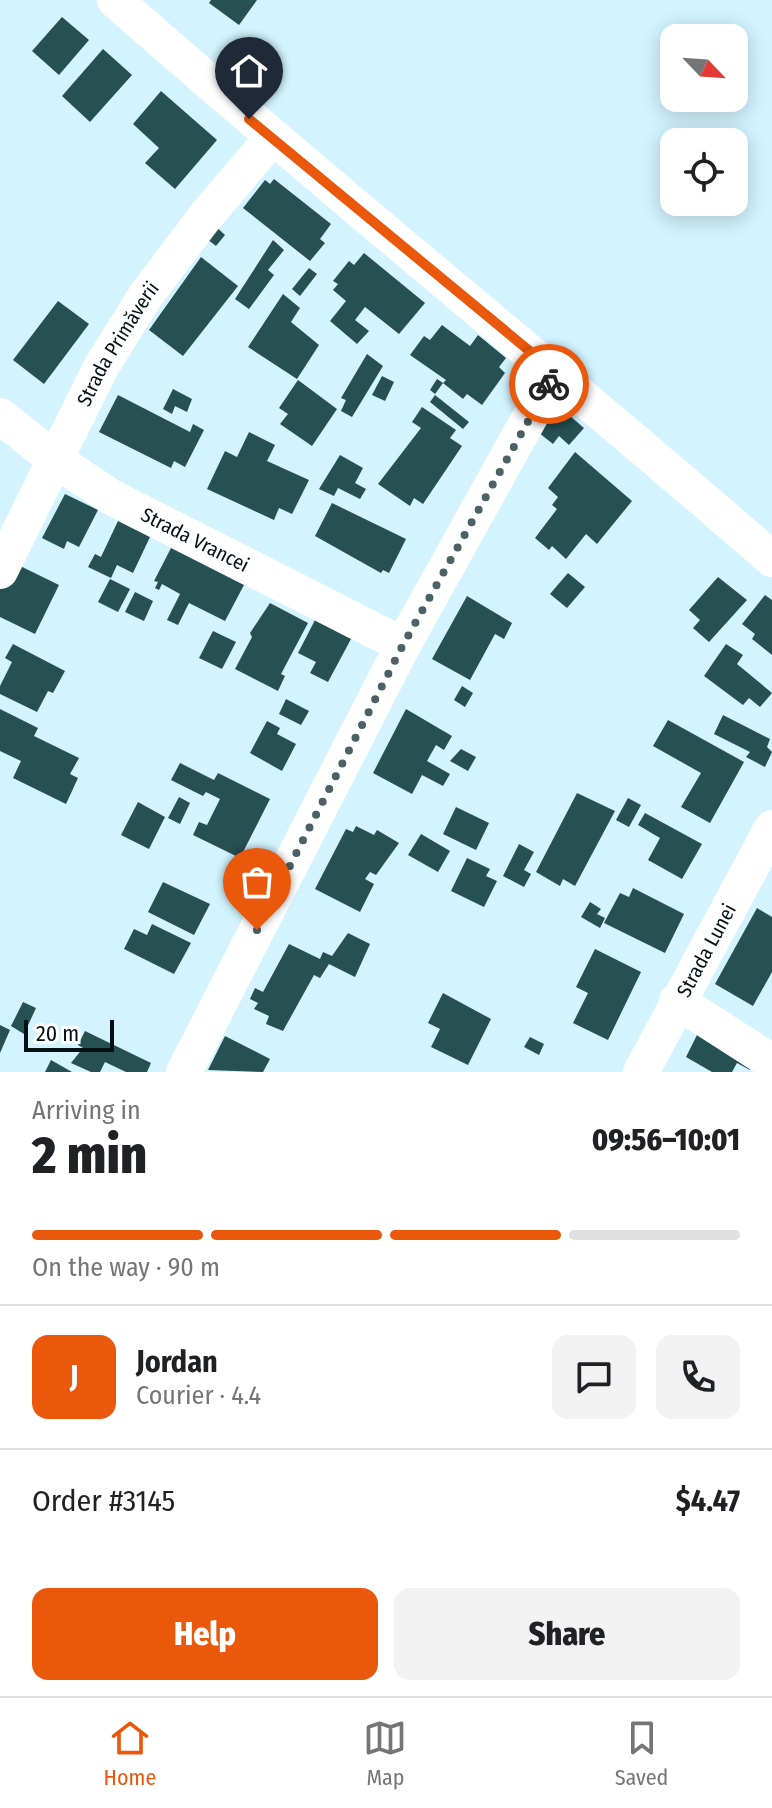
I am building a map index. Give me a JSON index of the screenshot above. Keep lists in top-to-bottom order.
{
  "streets": {
    "street": ["Strada Primăverii", "Strada Vrancei", "Strada Lunei"]
  },
  "crossings": [
    ["Strada Primăverii", "Strada Vrancei"]
  ],
  "scale_bar": "20 m",
  "north": "bottom right",
  "page": {
    "scale": "20 m",
    "heading": ["2 min", "Arriving in", "09:56–10:01"],
    "panel": [
      "Jordan",
      "Courier · 4.4",
      "Order #3145",
      "$4.47"
    ],
    "bar": "On the way · 90 m",
    "round": "J",
    "buttons": ["Help", "Share"],
    "tabs": ["Home", "Map", "Saved"]
  }
}
